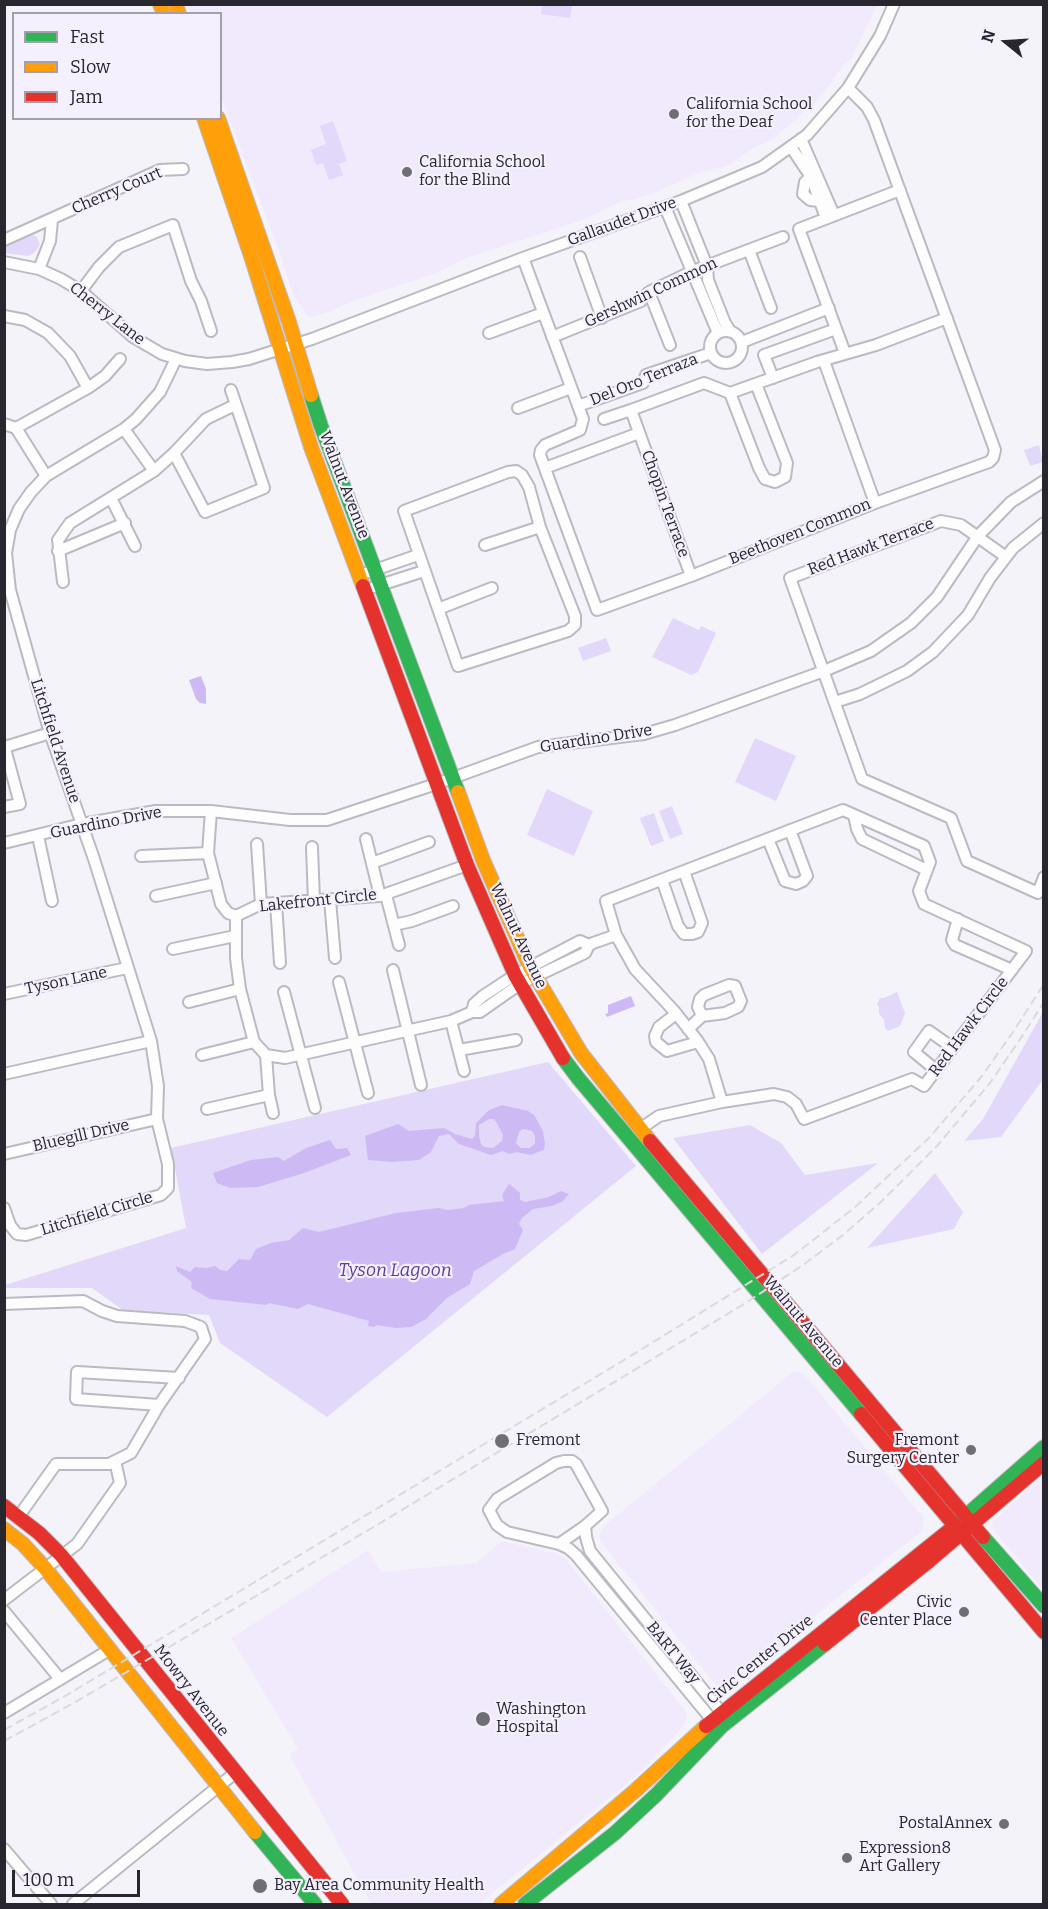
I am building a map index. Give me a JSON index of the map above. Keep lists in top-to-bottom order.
{
  "streets": {
    "main road": ["Walnut Avenue", "Civic Center Drive", "Mowry Avenue"],
    "street": [
      "Cherry Court",
      "Gallaudet Drive",
      "Gershwin Common",
      "Cherry Lane",
      "Del Oro Terraza",
      "Chopin Terrace",
      "Beethoven Common",
      "Red Hawk Terrace",
      "Guardino Drive",
      "Litchfield Avenue",
      "Lakefront Circle",
      "Tyson Lane",
      "Red Hawk Circle",
      "Bluegill Drive",
      "Litchfield Circle",
      "BART Way"
    ]
  },
  "crossings": [
    ["Cherry Court", "Cherry Lane"],
    ["Gallaudet Drive", "Cherry Lane"],
    ["Gallaudet Drive", "Walnut Avenue"],
    ["Gallaudet Drive", "Beethoven Common"],
    ["Cherry Lane", "Walnut Avenue"],
    ["Cherry Lane", "Litchfield Avenue"],
    ["Walnut Avenue", "Guardino Drive"],
    ["Walnut Avenue", "Lakefront Circle"],
    ["Walnut Avenue", "Civic Center Drive"],
    ["Chopin Terrace", "Beethoven Common"],
    ["Red Hawk Terrace", "Guardino Drive"],
    ["Guardino Drive", "Litchfield Avenue"],
    ["Litchfield Avenue", "Tyson Lane"],
    ["Litchfield Avenue", "Bluegill Drive"],
    ["Litchfield Avenue", "Litchfield Circle"],
    ["BART Way", "Civic Center Drive"]
  ],
  "water": ["Tyson Lagoon"],
  "places": [
    "California School for the Deaf",
    "California School for the Blind",
    "Fremont",
    "Fremont Surgery Center",
    "Civic Center Place",
    "Washington Hospital",
    "PostalAnnex",
    "Expression8 Art Gallery",
    "Bay Area Community Health"
  ],
  "legend": ["Fast", "Slow", "Jam"],
  "scale_bar": "100 m",
  "north": "left"
}
